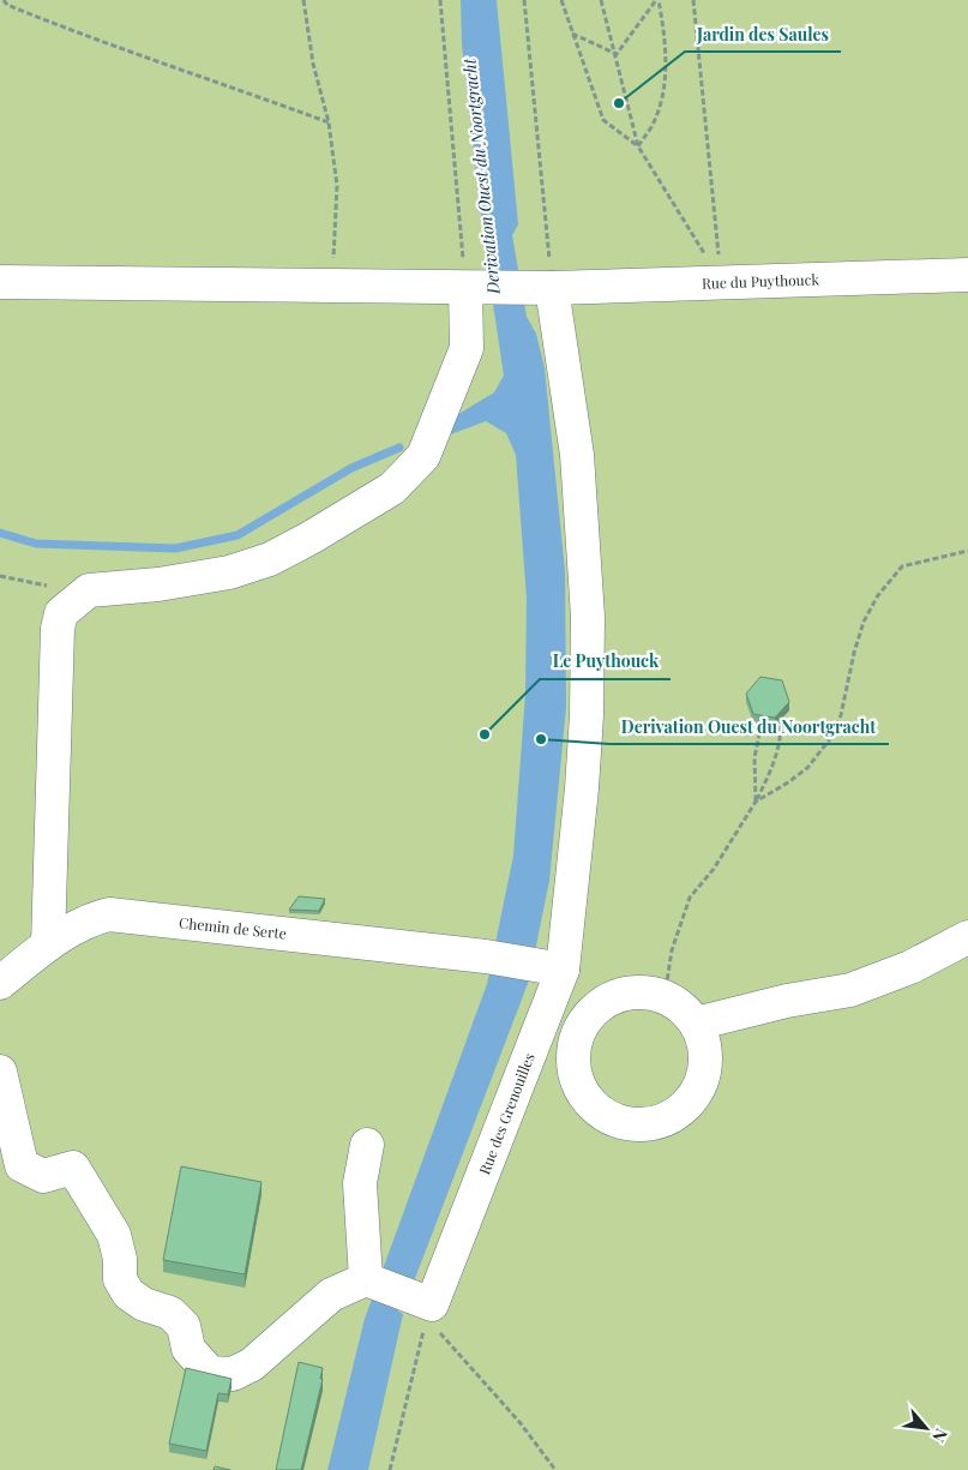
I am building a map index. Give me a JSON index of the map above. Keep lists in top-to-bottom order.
{
  "streets": {
    "street": ["Rue du Puythouck", "Chemin de Serte", "Rue des Grenouilles"]
  },
  "crossings": [
    ["Rue du Puythouck", "Rue des Grenouilles"],
    ["Chemin de Serte", "Rue des Grenouilles"]
  ],
  "water": ["Derivation Ouest du Noortgracht"],
  "places": ["Jardin des Saules", "Le Puythouck", "Derivation Ouest du Noortgracht"],
  "north": "bottom right"
}
